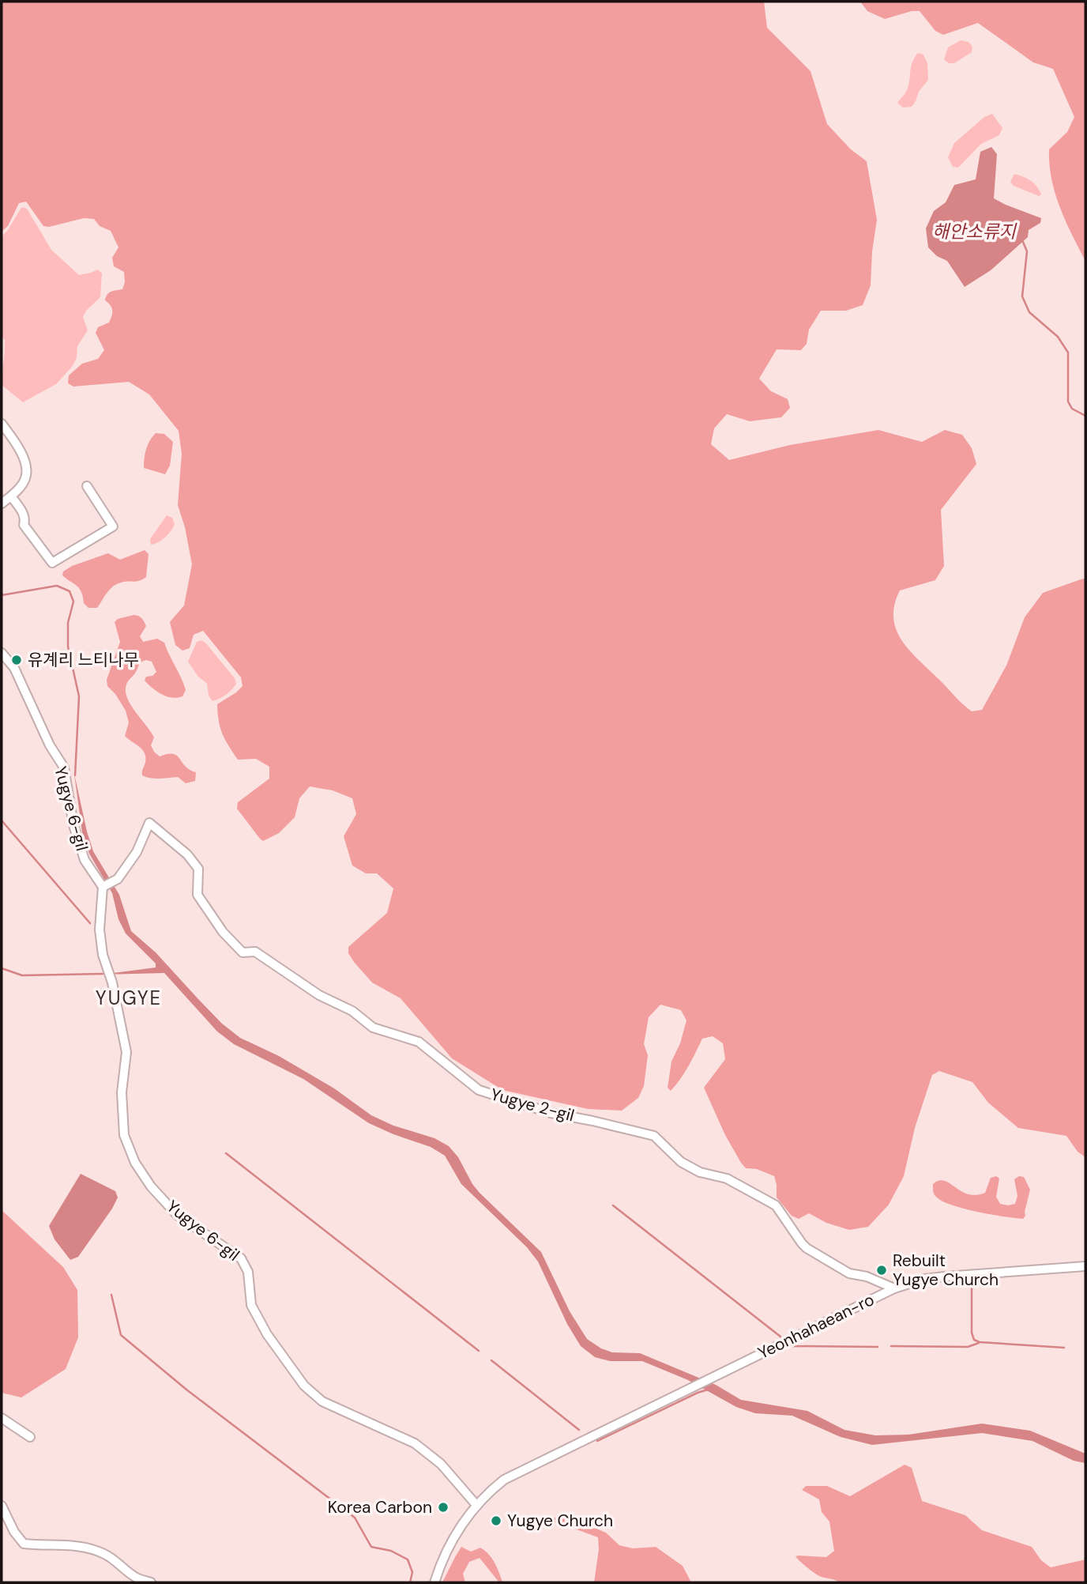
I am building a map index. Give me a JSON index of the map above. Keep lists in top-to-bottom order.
{
  "streets": {
    "street": ["Yugye 6-gil", "Yugye 2-gil", "Yeonhahaean-ro"]
  },
  "crossings": [
    ["Yugye 6-gil", "Yugye 2-gil"],
    ["Yugye 6-gil", "Yeonhahaean-ro"],
    ["Yugye 2-gil", "Yeonhahaean-ro"]
  ],
  "districts": ["YUGYE"],
  "water": ["해안소류지"],
  "places": [
    "유계리 느티나무",
    "Rebuilt Yugye Church",
    "Korea Carbon",
    "Yugye Church"
  ]
}
